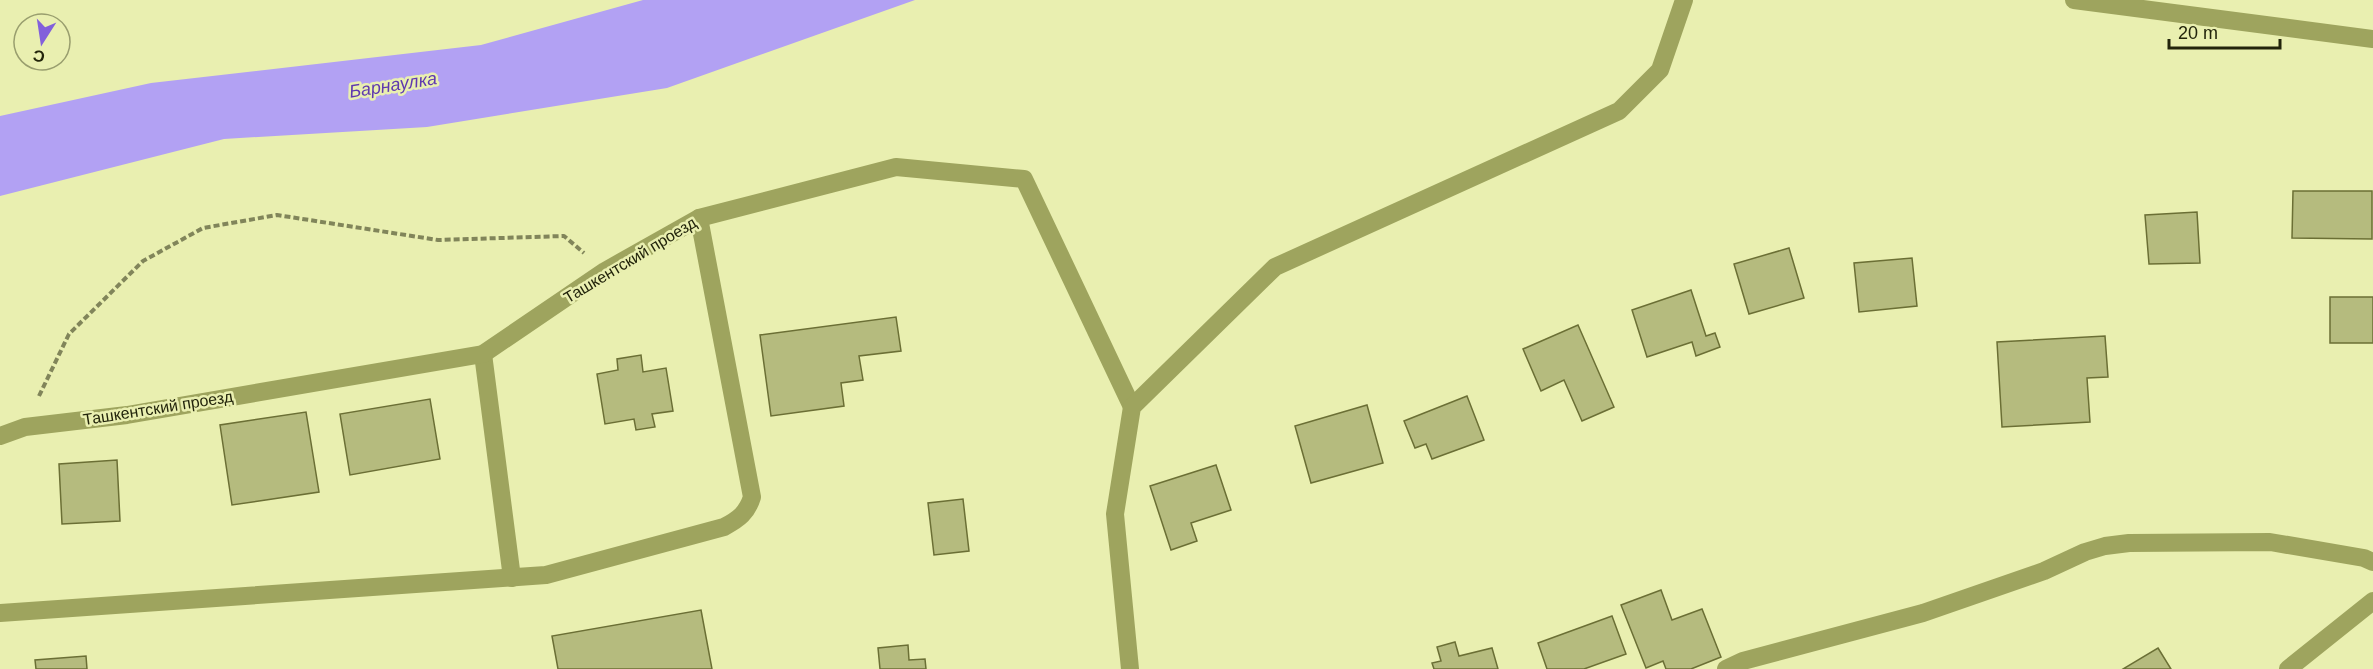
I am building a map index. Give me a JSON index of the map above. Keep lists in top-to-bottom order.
{
  "streets": {
    "street": ["Ташкентский проезд"]
  },
  "water": ["Барнаулка"],
  "scale_bar": "20 m",
  "north": "bottom"
}
